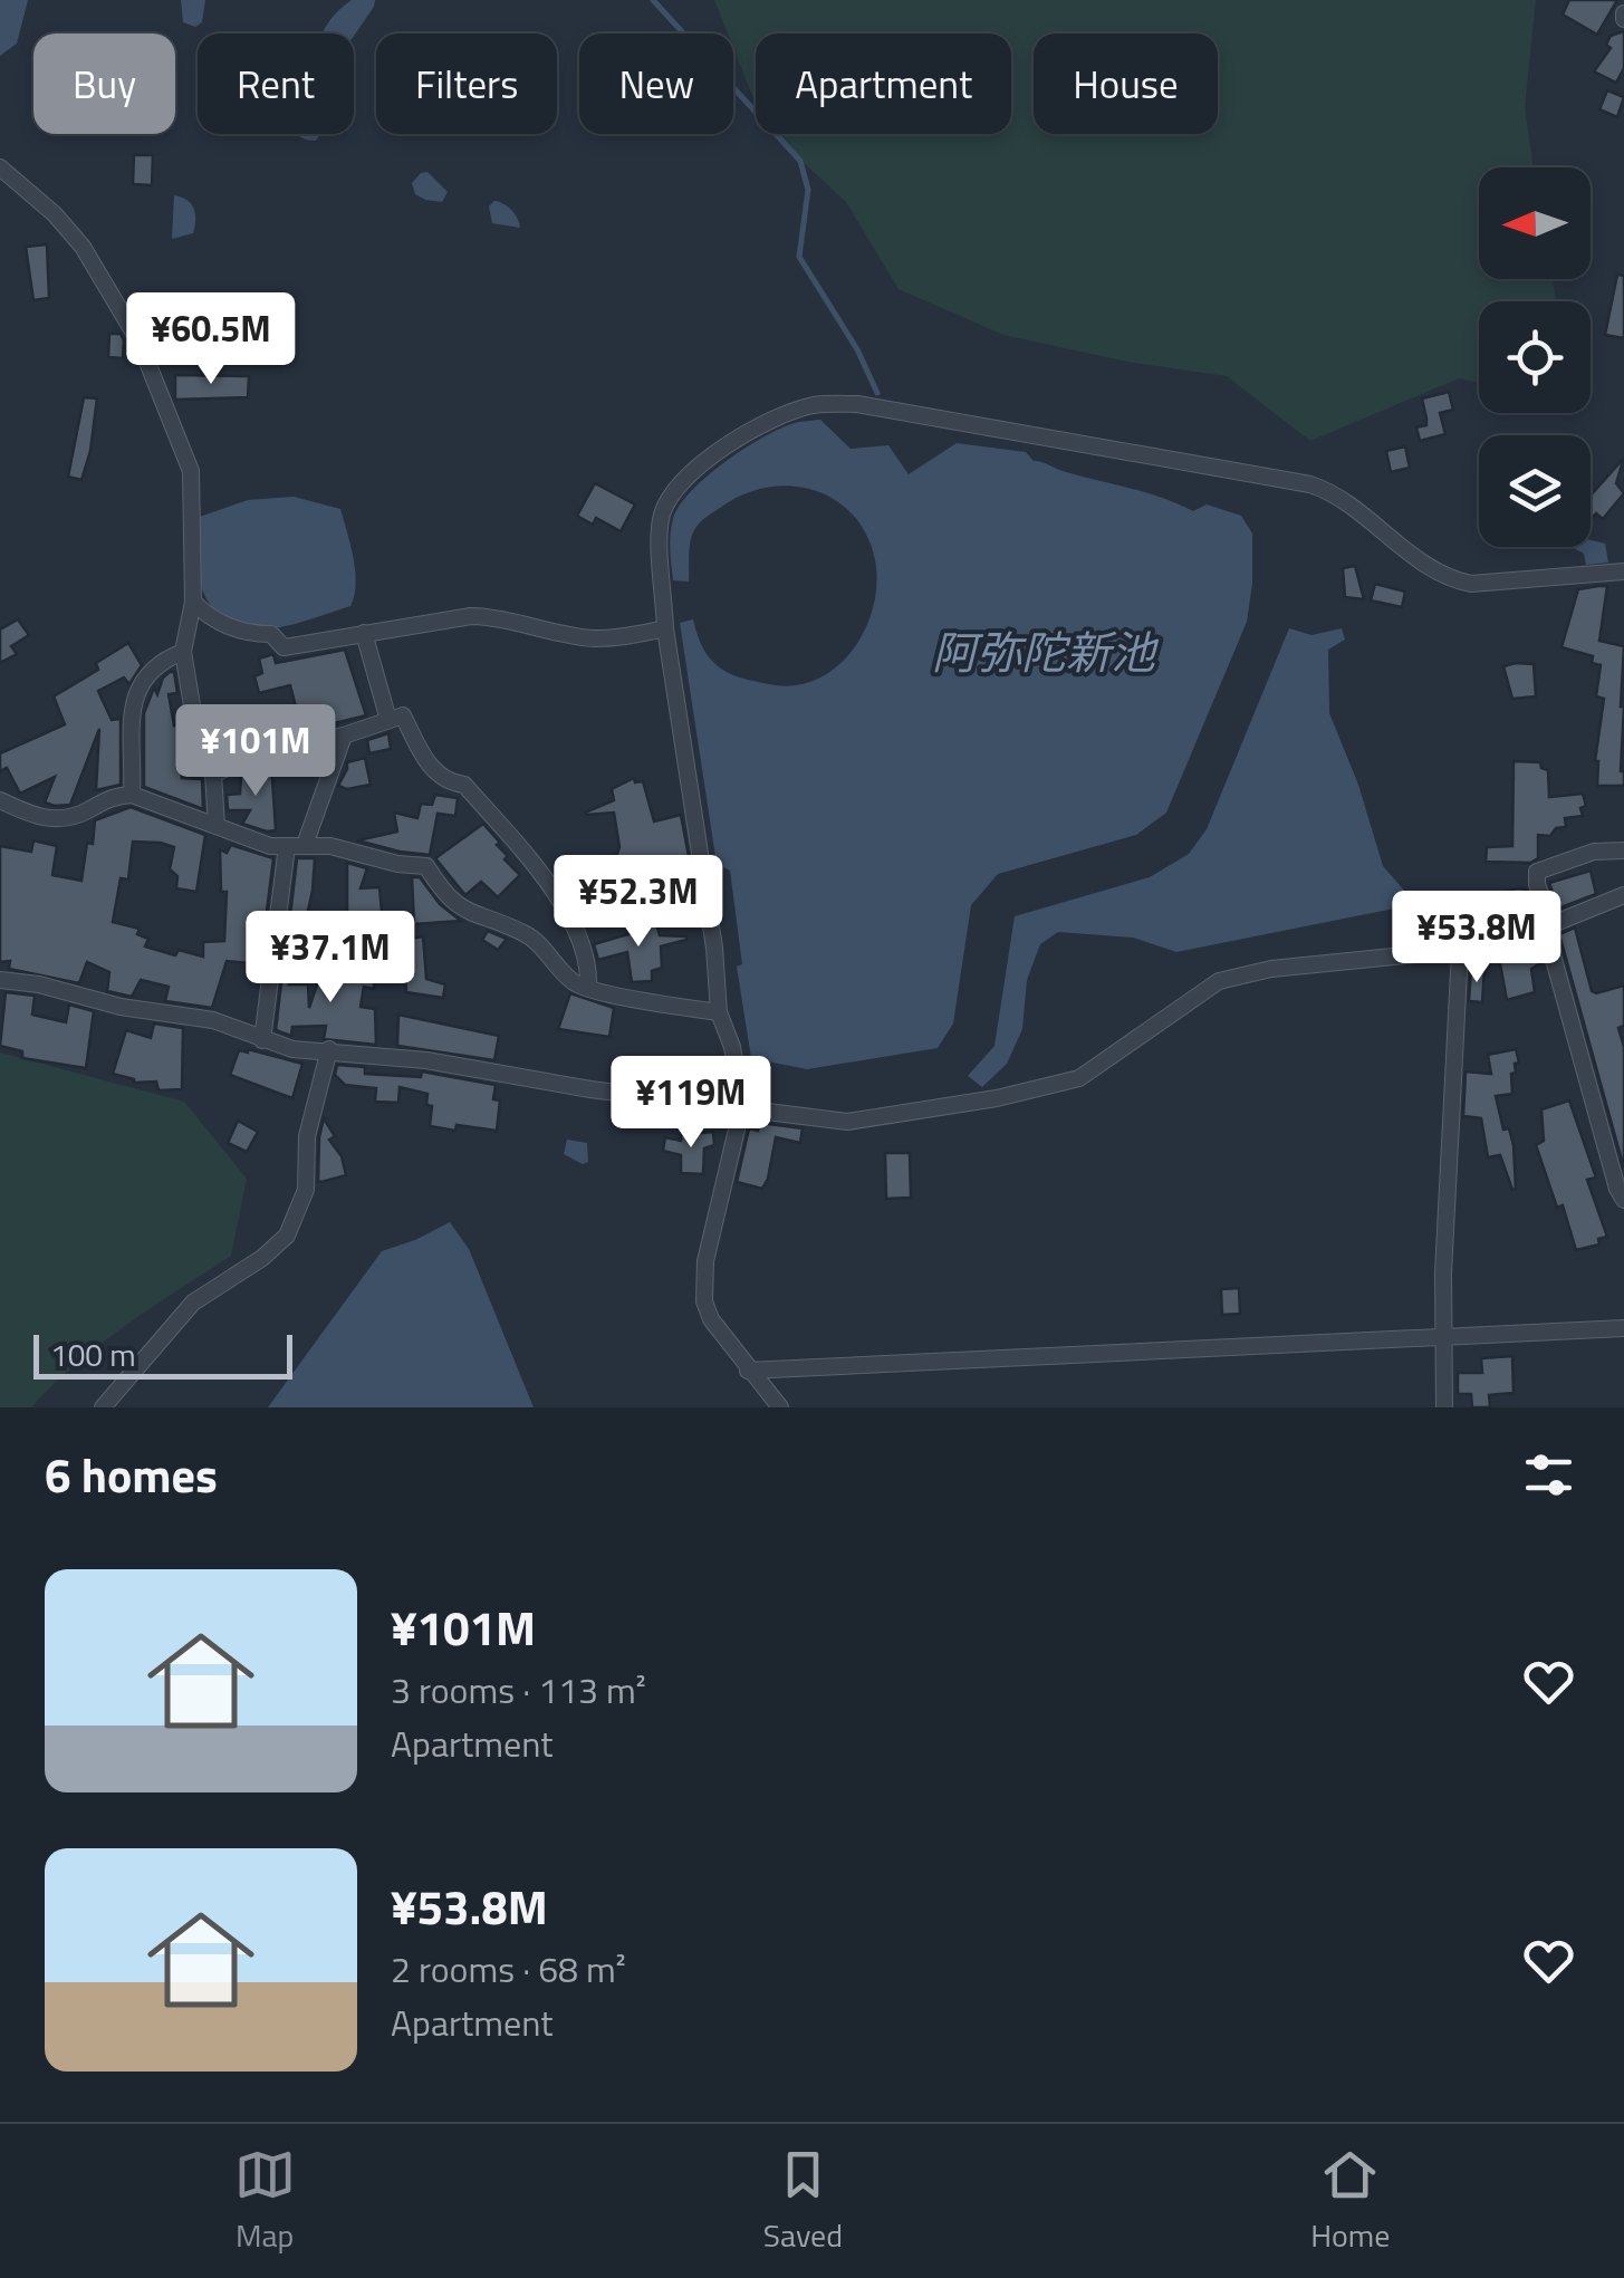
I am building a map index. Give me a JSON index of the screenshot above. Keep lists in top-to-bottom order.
{
  "water": ["阿弥陀新池"],
  "scale_bar": "100 m",
  "north": "left",
  "page": {
    "chip": [
      "Buy",
      "Rent",
      "Filters",
      "New",
      "Apartment",
      "House"
    ],
    "price": [
      "¥60.5M",
      "¥101M",
      "¥52.3M",
      "¥53.8M",
      "¥37.1M",
      "¥119M"
    ],
    "scale": "100 m",
    "heading": "6 homes",
    "list": [
      {
        "name": "¥101M",
        "note": "3 rooms · 113 m² · Apartment"
      },
      {
        "name": "¥53.8M",
        "note": "2 rooms · 68 m² · Apartment"
      }
    ],
    "tabs": ["Map", "Saved", "Home"]
  }
}
